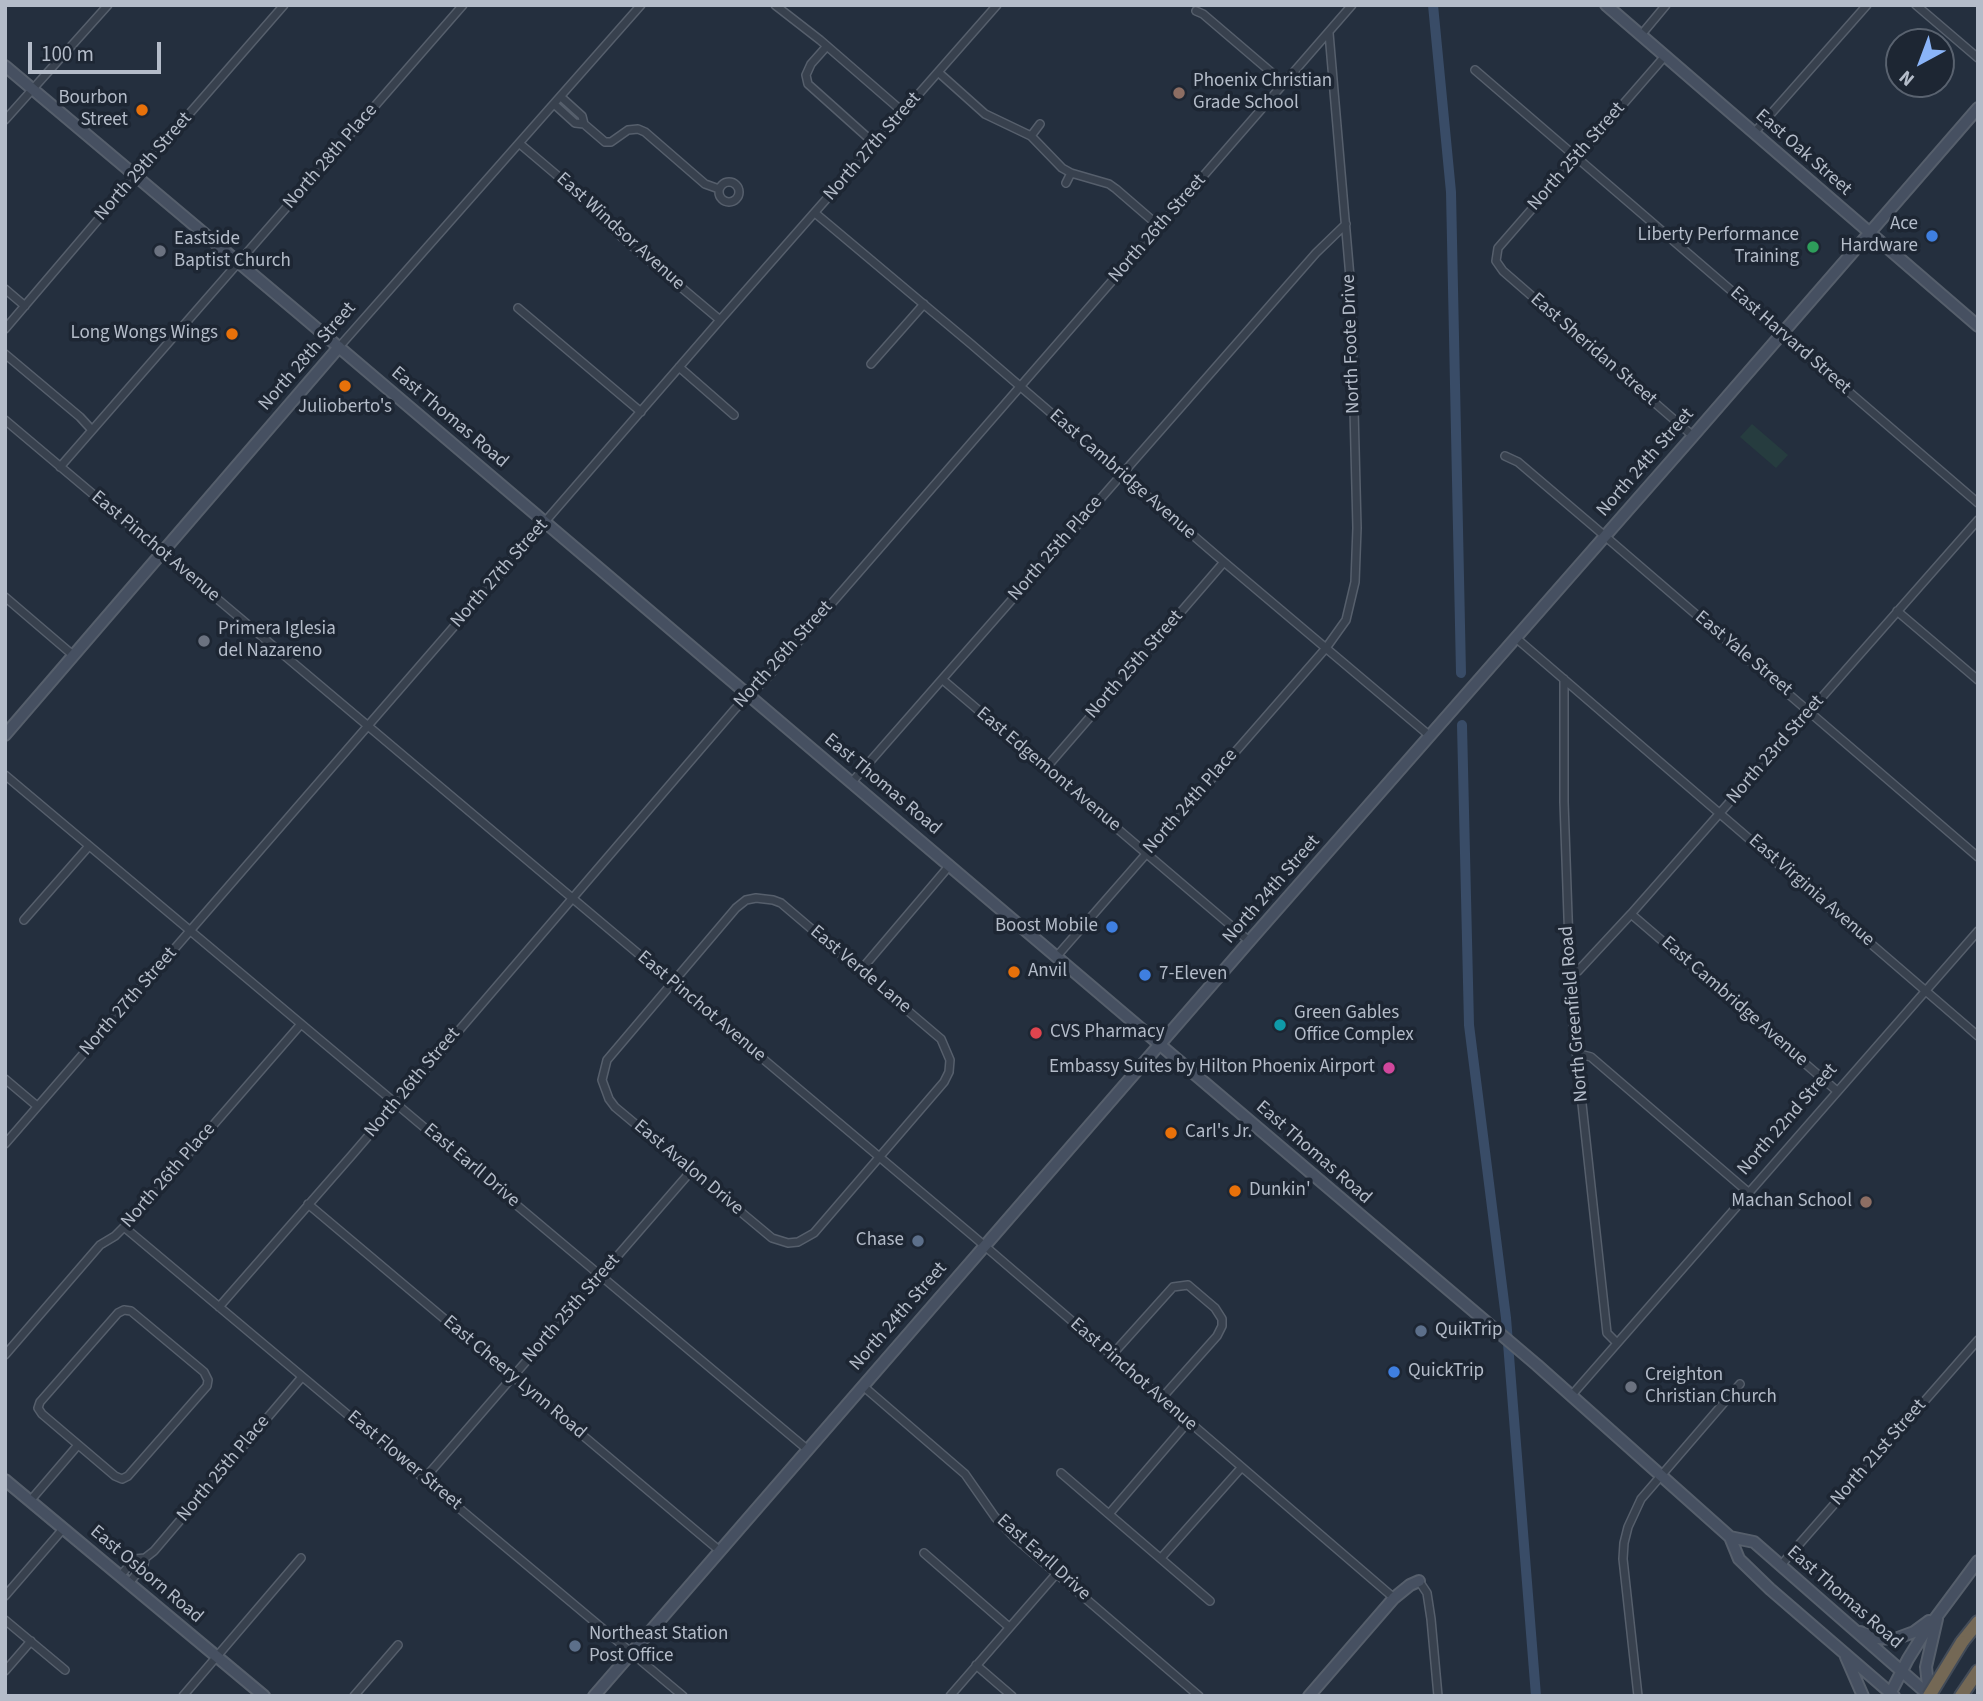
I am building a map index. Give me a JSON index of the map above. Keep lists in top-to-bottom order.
{
  "streets": {
    "main road": [
      "East Oak Street",
      "North 28th Street",
      "East Thomas Road",
      "North 24th Street",
      "East Osborn Road"
    ],
    "street": [
      "North 27th Street",
      "North 28th Place",
      "North 25th Street",
      "North 29th Street",
      "North 26th Street",
      "East Windsor Avenue",
      "East Harvard Street",
      "North Foote Drive",
      "East Sheridan Street",
      "East Cambridge Avenue",
      "East Pinchot Avenue",
      "North 25th Place",
      "East Yale Street",
      "North 23rd Street",
      "East Edgemont Avenue",
      "North 24th Place",
      "East Virginia Avenue",
      "East Verde Lane",
      "North Greenfield Road",
      "North 22nd Street",
      "East Earll Drive",
      "East Avalon Drive",
      "North 26th Place",
      "East Cheery Lynn Road",
      "North 21st Street",
      "East Flower Street"
    ]
  },
  "crossings": [
    ["North 27th Street", "East Windsor Avenue"],
    ["North 27th Street", "East Thomas Road"],
    ["North 27th Street", "East Cambridge Avenue"],
    ["North 27th Street", "East Pinchot Avenue"],
    ["North 27th Street", "East Earll Drive"],
    ["East Oak Street", "North 25th Street"],
    ["East Oak Street", "North 24th Street"],
    ["North 28th Place", "East Thomas Road"],
    ["North 28th Place", "East Pinchot Avenue"],
    ["North 25th Street", "East Harvard Street"],
    ["North 25th Street", "East Sheridan Street"],
    ["North 25th Street", "East Cambridge Avenue"],
    ["North 25th Street", "East Edgemont Avenue"],
    ["North 25th Street", "East Earll Drive"],
    ["North 25th Street", "East Avalon Drive"],
    ["North 25th Street", "East Cheery Lynn Road"],
    ["North 25th Street", "East Flower Street"],
    ["North 29th Street", "East Thomas Road"],
    ["North 26th Street", "North Foote Drive"],
    ["North 26th Street", "East Thomas Road"],
    ["North 26th Street", "East Cambridge Avenue"],
    ["North 26th Street", "East Pinchot Avenue"],
    ["North 26th Street", "East Earll Drive"],
    ["North 26th Street", "East Cheery Lynn Road"],
    ["North 26th Street", "East Flower Street"],
    ["East Windsor Avenue", "North 28th Street"],
    ["East Harvard Street", "North 24th Street"],
    ["North Foote Drive", "East Cambridge Avenue"],
    ["North Foote Drive", "North 25th Place"],
    ["North Foote Drive", "North 24th Place"],
    ["East Sheridan Street", "North 24th Street"],
    ["North 28th Street", "East Thomas Road"],
    ["North 28th Street", "East Pinchot Avenue"],
    ["East Thomas Road", "North 24th Street"],
    ["East Thomas Road", "North 25th Place"],
    ["East Thomas Road", "North 24th Place"],
    ["East Thomas Road", "North 22nd Street"],
    ["East Thomas Road", "North 21st Street"],
    ["North 24th Street", "East Cambridge Avenue"],
    ["North 24th Street", "East Pinchot Avenue"],
    ["North 24th Street", "East Yale Street"],
    ["North 24th Street", "East Edgemont Avenue"],
    ["North 24th Street", "East Virginia Avenue"],
    ["North 24th Street", "East Earll Drive"],
    ["North 24th Street", "East Cheery Lynn Road"],
    ["North 24th Street", "East Flower Street"],
    ["East Cambridge Avenue", "North 25th Place"],
    ["East Cambridge Avenue", "North 23rd Street"],
    ["East Cambridge Avenue", "North 24th Place"],
    ["East Cambridge Avenue", "North 22nd Street"],
    ["East Pinchot Avenue", "East Verde Lane"],
    ["East Pinchot Avenue", "East Avalon Drive"],
    ["North 25th Place", "East Edgemont Avenue"],
    ["North 25th Place", "East Flower Street"],
    ["North 25th Place", "East Osborn Road"],
    ["East Yale Street", "North 23rd Street"],
    ["North 23rd Street", "East Virginia Avenue"],
    ["North 23rd Street", "North Greenfield Road"],
    ["East Edgemont Avenue", "North 24th Place"],
    ["East Virginia Avenue", "North Greenfield Road"],
    ["East Virginia Avenue", "North 22nd Street"],
    ["East Verde Lane", "East Avalon Drive"],
    ["North Greenfield Road", "North 22nd Street"],
    ["East Earll Drive", "North 26th Place"],
    ["North 26th Place", "East Flower Street"]
  ],
  "places": [
    "Phoenix Christian Grade School",
    "Bourbon Street",
    "Ace Hardware",
    "Liberty Performance Training",
    "Eastside Baptist Church",
    "Long Wongs Wings",
    "Julioberto's",
    "Primera Iglesia del Nazareno",
    "Boost Mobile",
    "Anvil",
    "7-Eleven",
    "Green Gables Office Complex",
    "CVS Pharmacy",
    "Embassy Suites by Hilton Phoenix Airport",
    "Carl's Jr.",
    "Dunkin'",
    "Machan School",
    "Chase",
    "QuikTrip",
    "QuickTrip",
    "Creighton Christian Church",
    "Northeast Station Post Office"
  ],
  "scale_bar": "100 m",
  "north": "bottom left"
}
